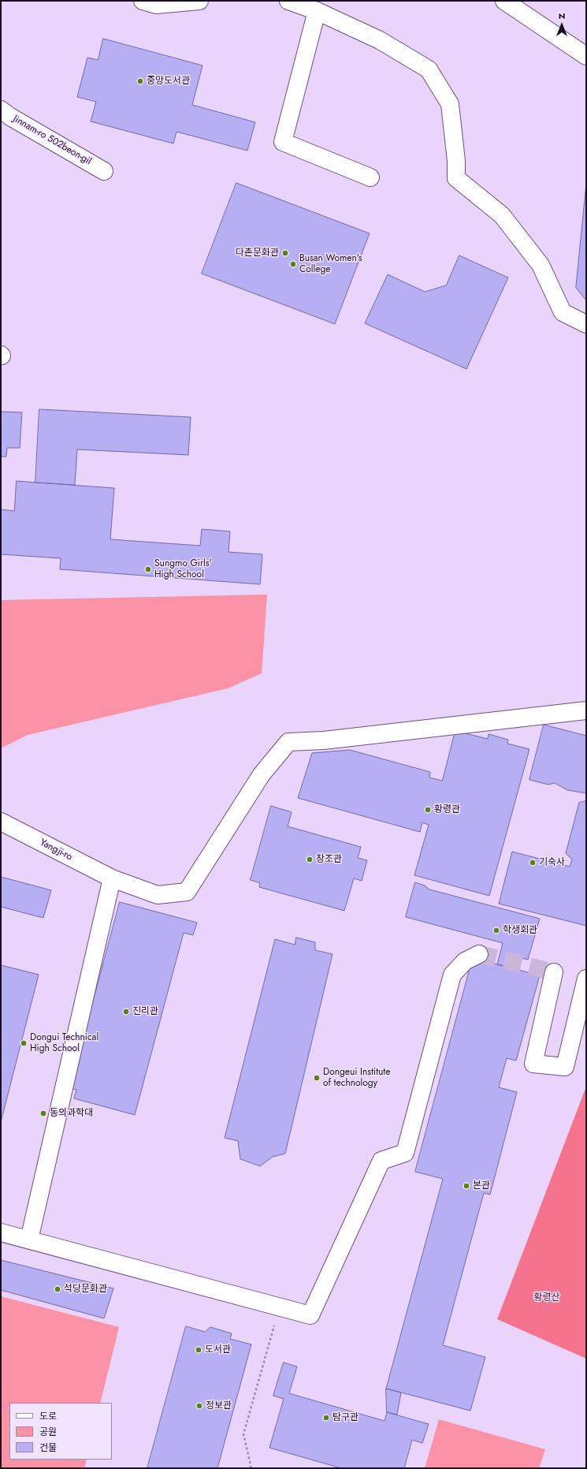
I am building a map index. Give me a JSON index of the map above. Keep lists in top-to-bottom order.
{
  "streets": {
    "street": ["Jinnam-ro 502beon-gil", "Yangji-ro"]
  },
  "parks": ["황령산"],
  "places": [
    "중앙도서관",
    "다촌문화관",
    "Busan Women's College",
    "Sungmo Girls' High School",
    "황령관",
    "창조관",
    "기숙사",
    "학생회관",
    "진리관",
    "Dongui Technical High School",
    "Dongeui Institute of technology",
    "동의과학대",
    "본관",
    "석당문화관",
    "도서관",
    "정보관",
    "탐구관"
  ],
  "legend": ["도로", "공원", "건물"],
  "north": "top"
}
